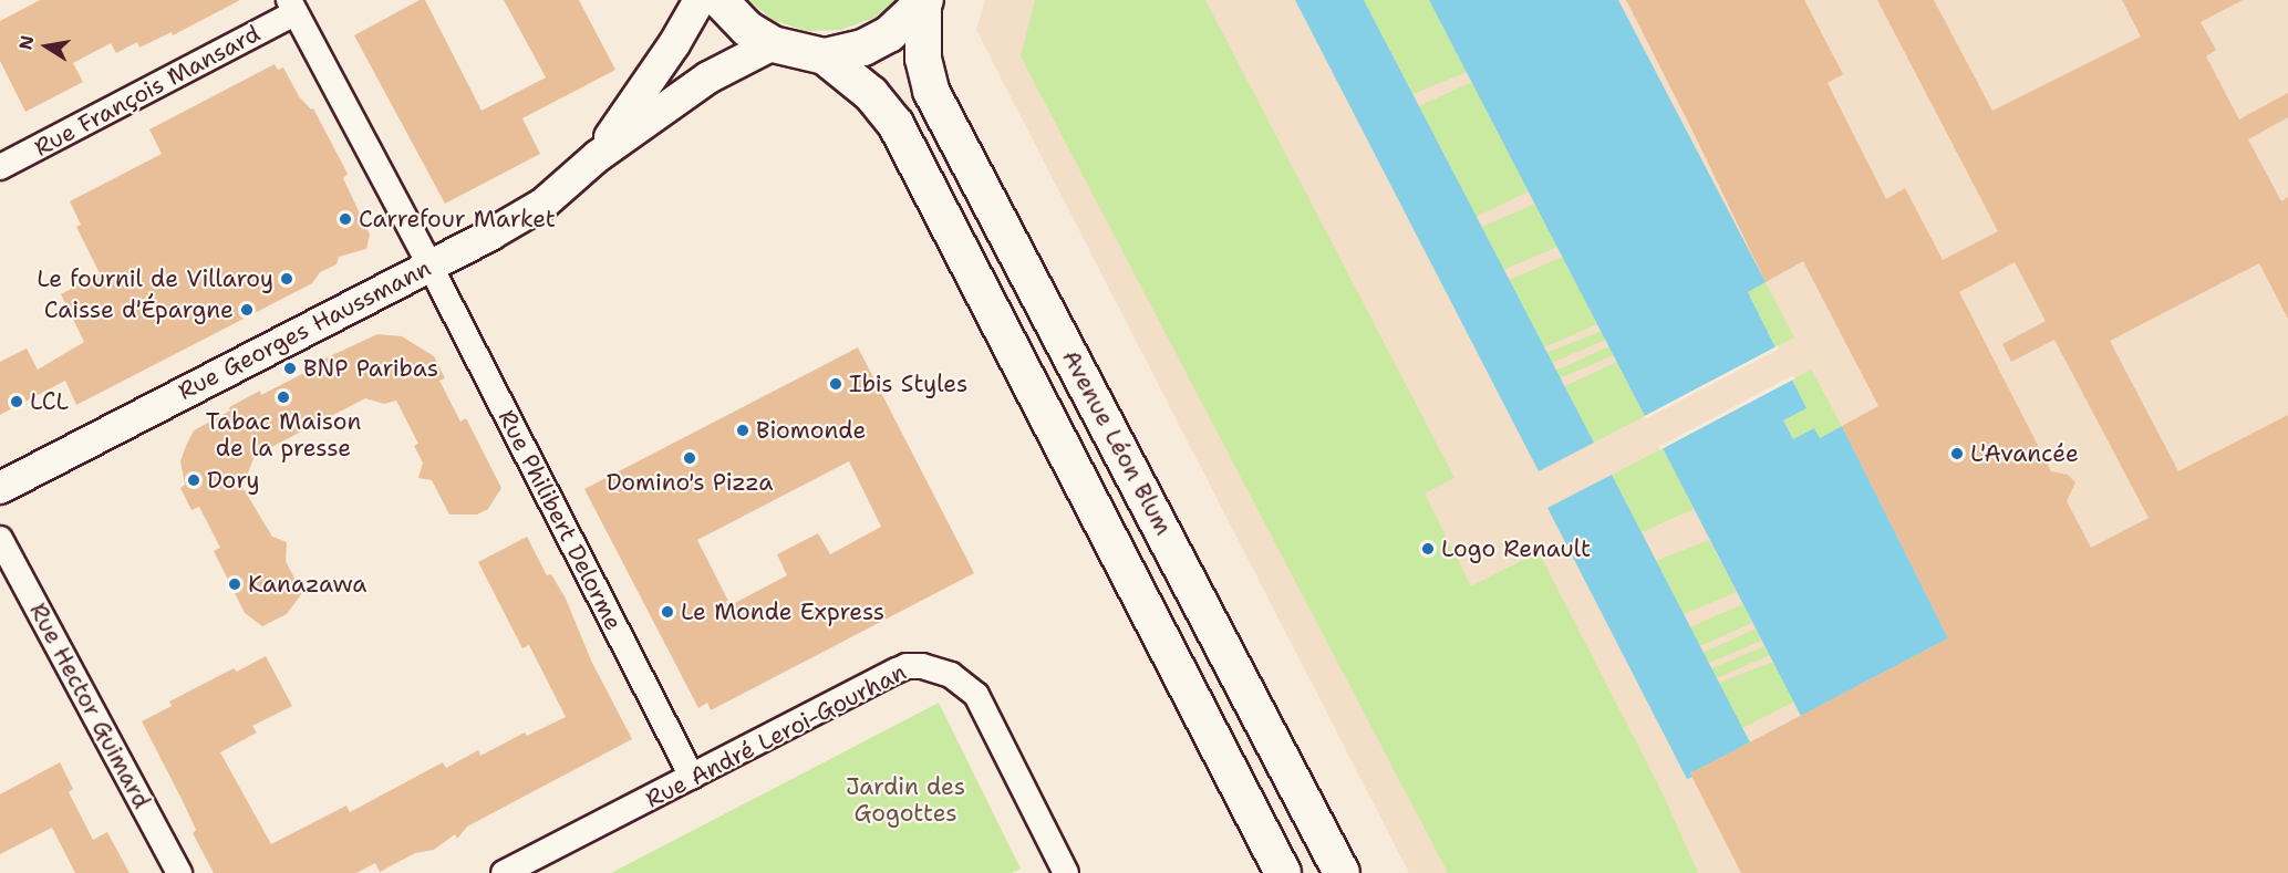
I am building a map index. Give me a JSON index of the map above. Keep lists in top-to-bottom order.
{
  "streets": {
    "main road": ["Avenue Léon Blum"],
    "street": [
      "Rue François Mansard",
      "Rue Georges Haussmann",
      "Rue Philibert Delorme",
      "Rue Hector Guimard",
      "Rue André Leroi-Gourhan"
    ]
  },
  "crossings": [
    ["Rue François Mansard", "Rue Philibert Delorme"],
    ["Rue Georges Haussmann", "Rue Philibert Delorme"],
    ["Rue Philibert Delorme", "Rue André Leroi-Gourhan"]
  ],
  "parks": ["Jardin des Gogottes"],
  "places": [
    "Carrefour Market",
    "Le fournil de Villaroy",
    "Caisse d'Épargne",
    "BNP Paribas",
    "Ibis Styles",
    "Tabac Maison de la presse",
    "LCL",
    "Biomonde",
    "L'Avancée",
    "Domino's Pizza",
    "Dory",
    "Logo Renault",
    "Kanazawa",
    "Le Monde Express"
  ],
  "north": "left"
}
